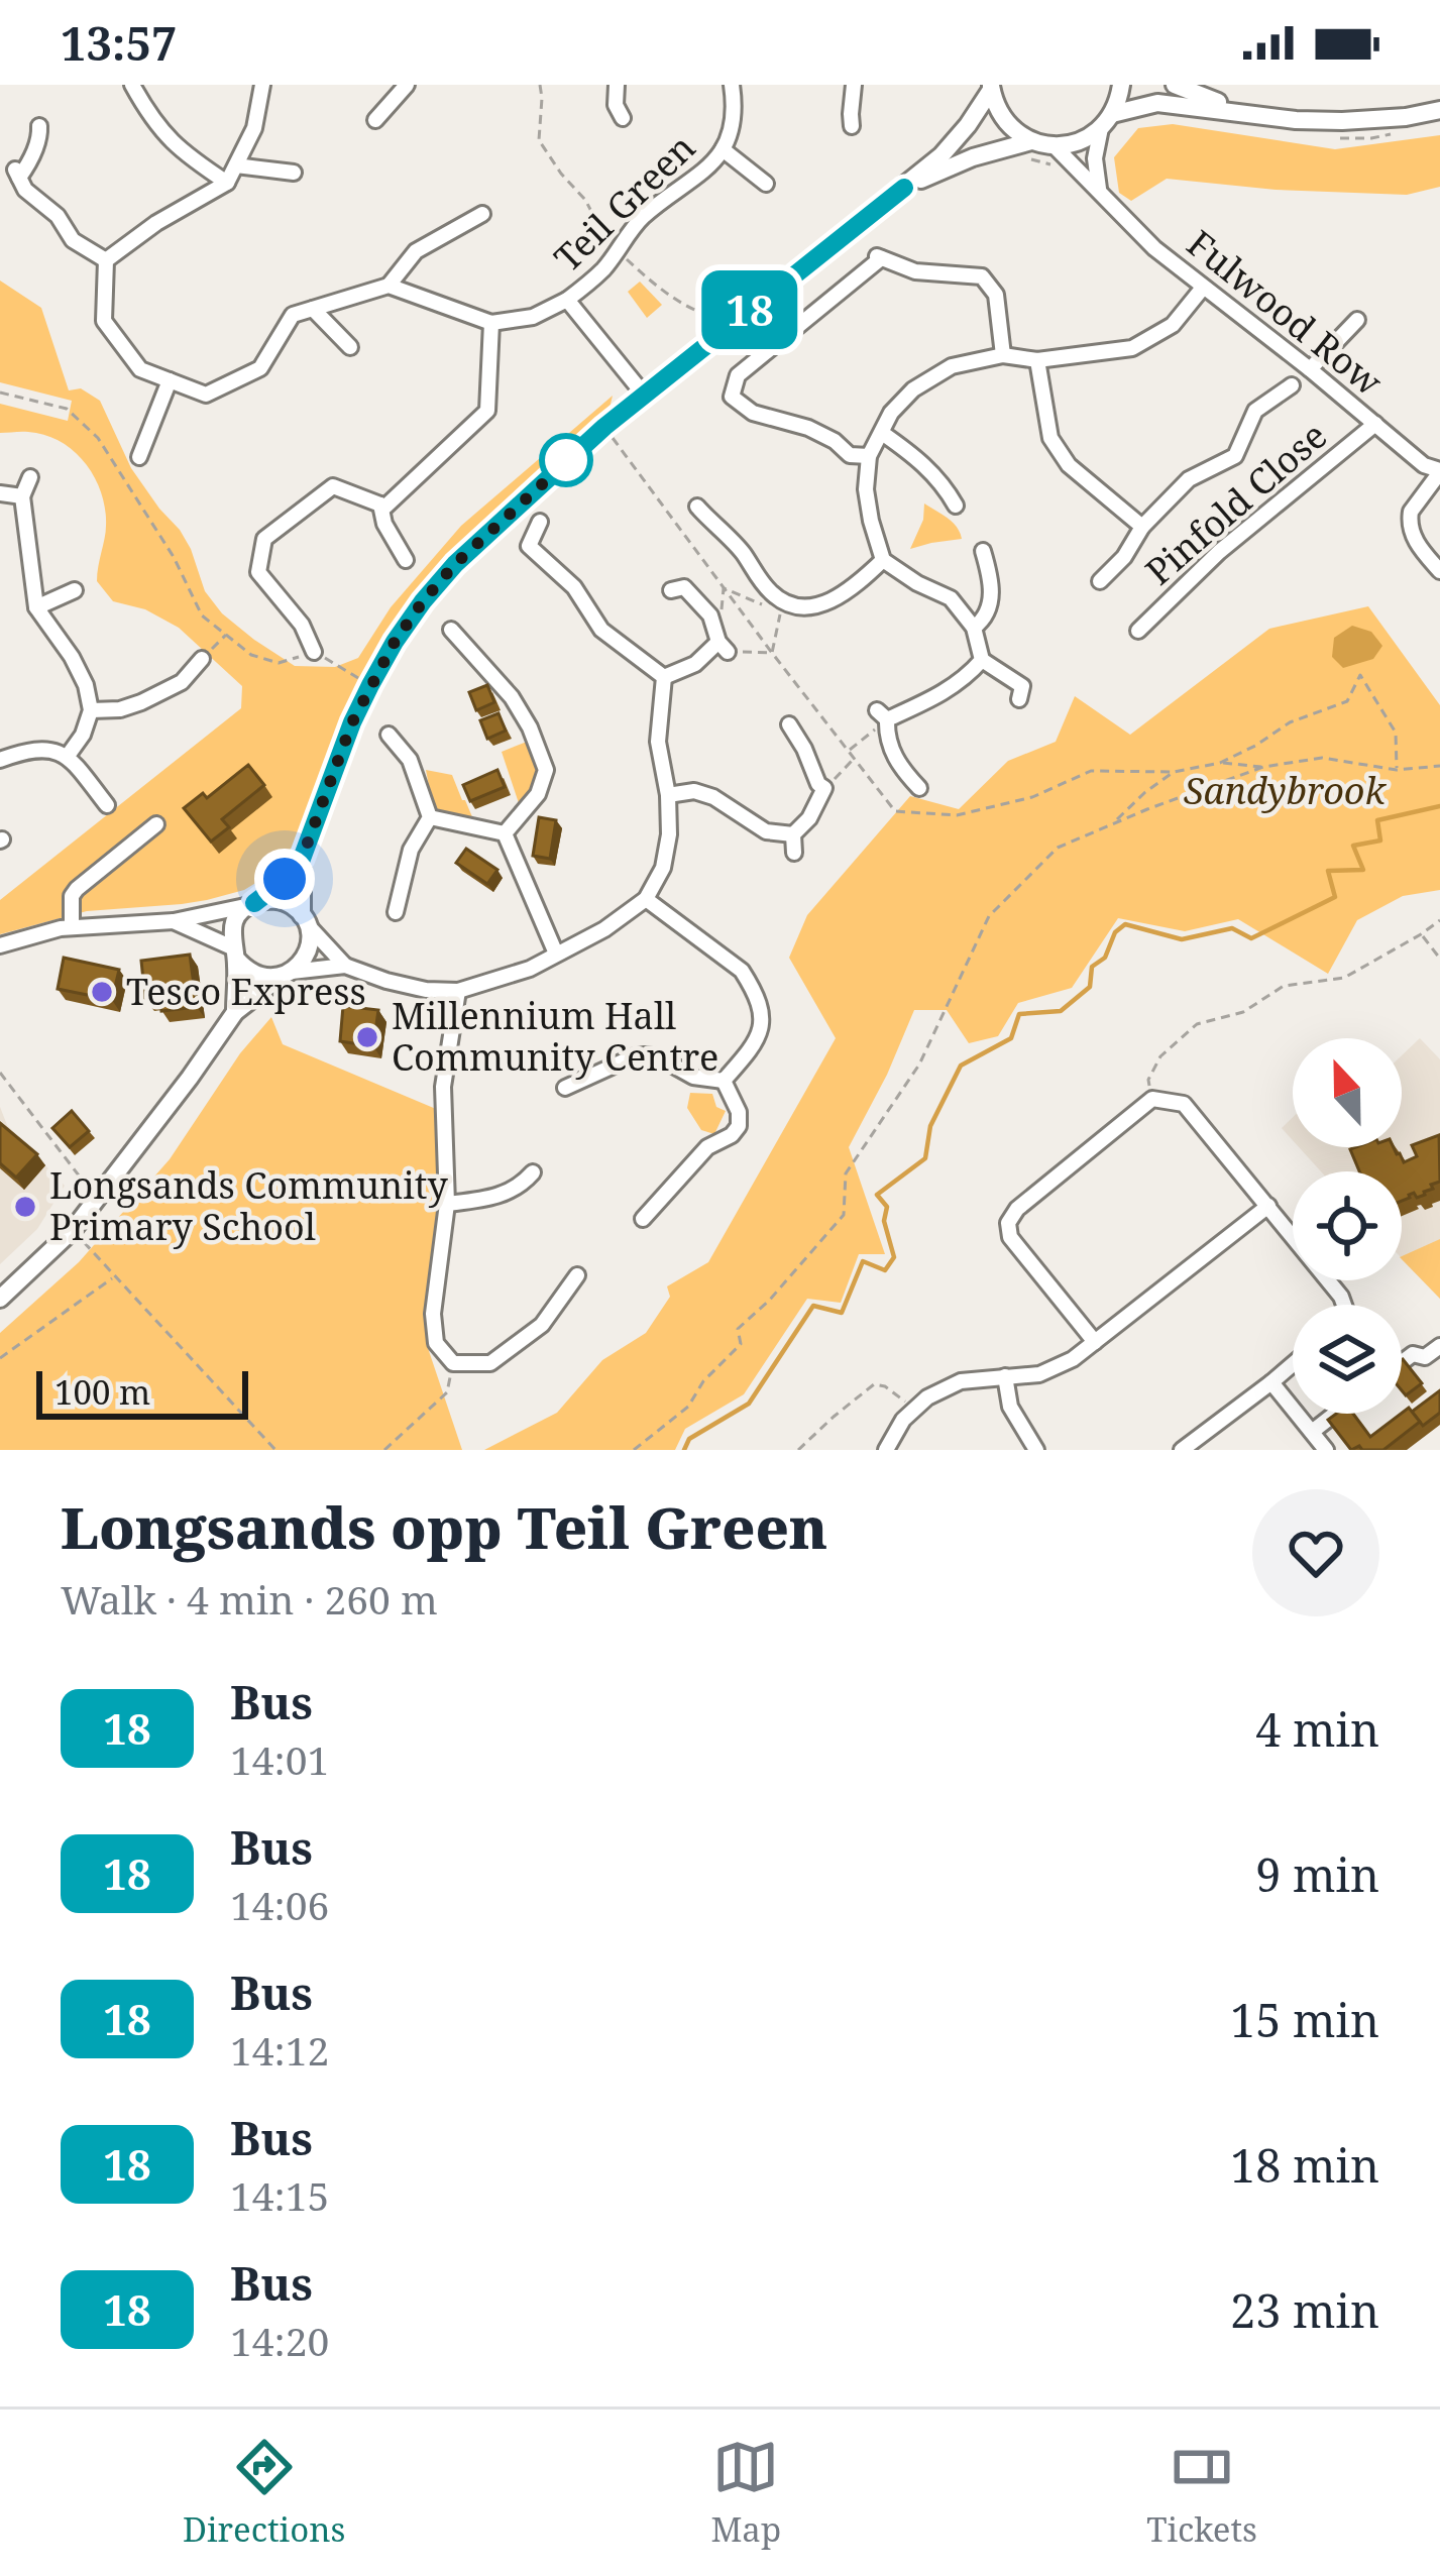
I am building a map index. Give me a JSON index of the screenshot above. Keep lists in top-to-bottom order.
{
  "streets": {
    "street": ["Teil Green", "Fulwood Row", "Pinfold Close"]
  },
  "crossings": [
    ["Fulwood Row", "Pinfold Close"]
  ],
  "parks": ["Sandybrook"],
  "places": ["Tesco Express", "Millennium Hall Community Centre", "Longsands Community Primary School"],
  "lines": ["bus line 18"],
  "scale_bar": "100 m",
  "north": "top",
  "page": {
    "status": "13:57",
    "on_map": "18",
    "scale": "100 m",
    "heading": ["Longsands opp Teil Green", "Walk · 4 min · 260 m"],
    "list": [
      {
        "mark": "18",
        "name": "Bus",
        "note": "14:01",
        "value": "4 min"
      },
      {
        "mark": "18",
        "name": "Bus",
        "note": "14:06",
        "value": "9 min"
      },
      {
        "mark": "18",
        "name": "Bus",
        "note": "14:12",
        "value": "15 min"
      },
      {
        "mark": "18",
        "name": "Bus",
        "note": "14:15",
        "value": "18 min"
      },
      {
        "mark": "18",
        "name": "Bus",
        "note": "14:20",
        "value": "23 min"
      }
    ],
    "tabs": ["Directions", "Map", "Tickets"]
  }
}
